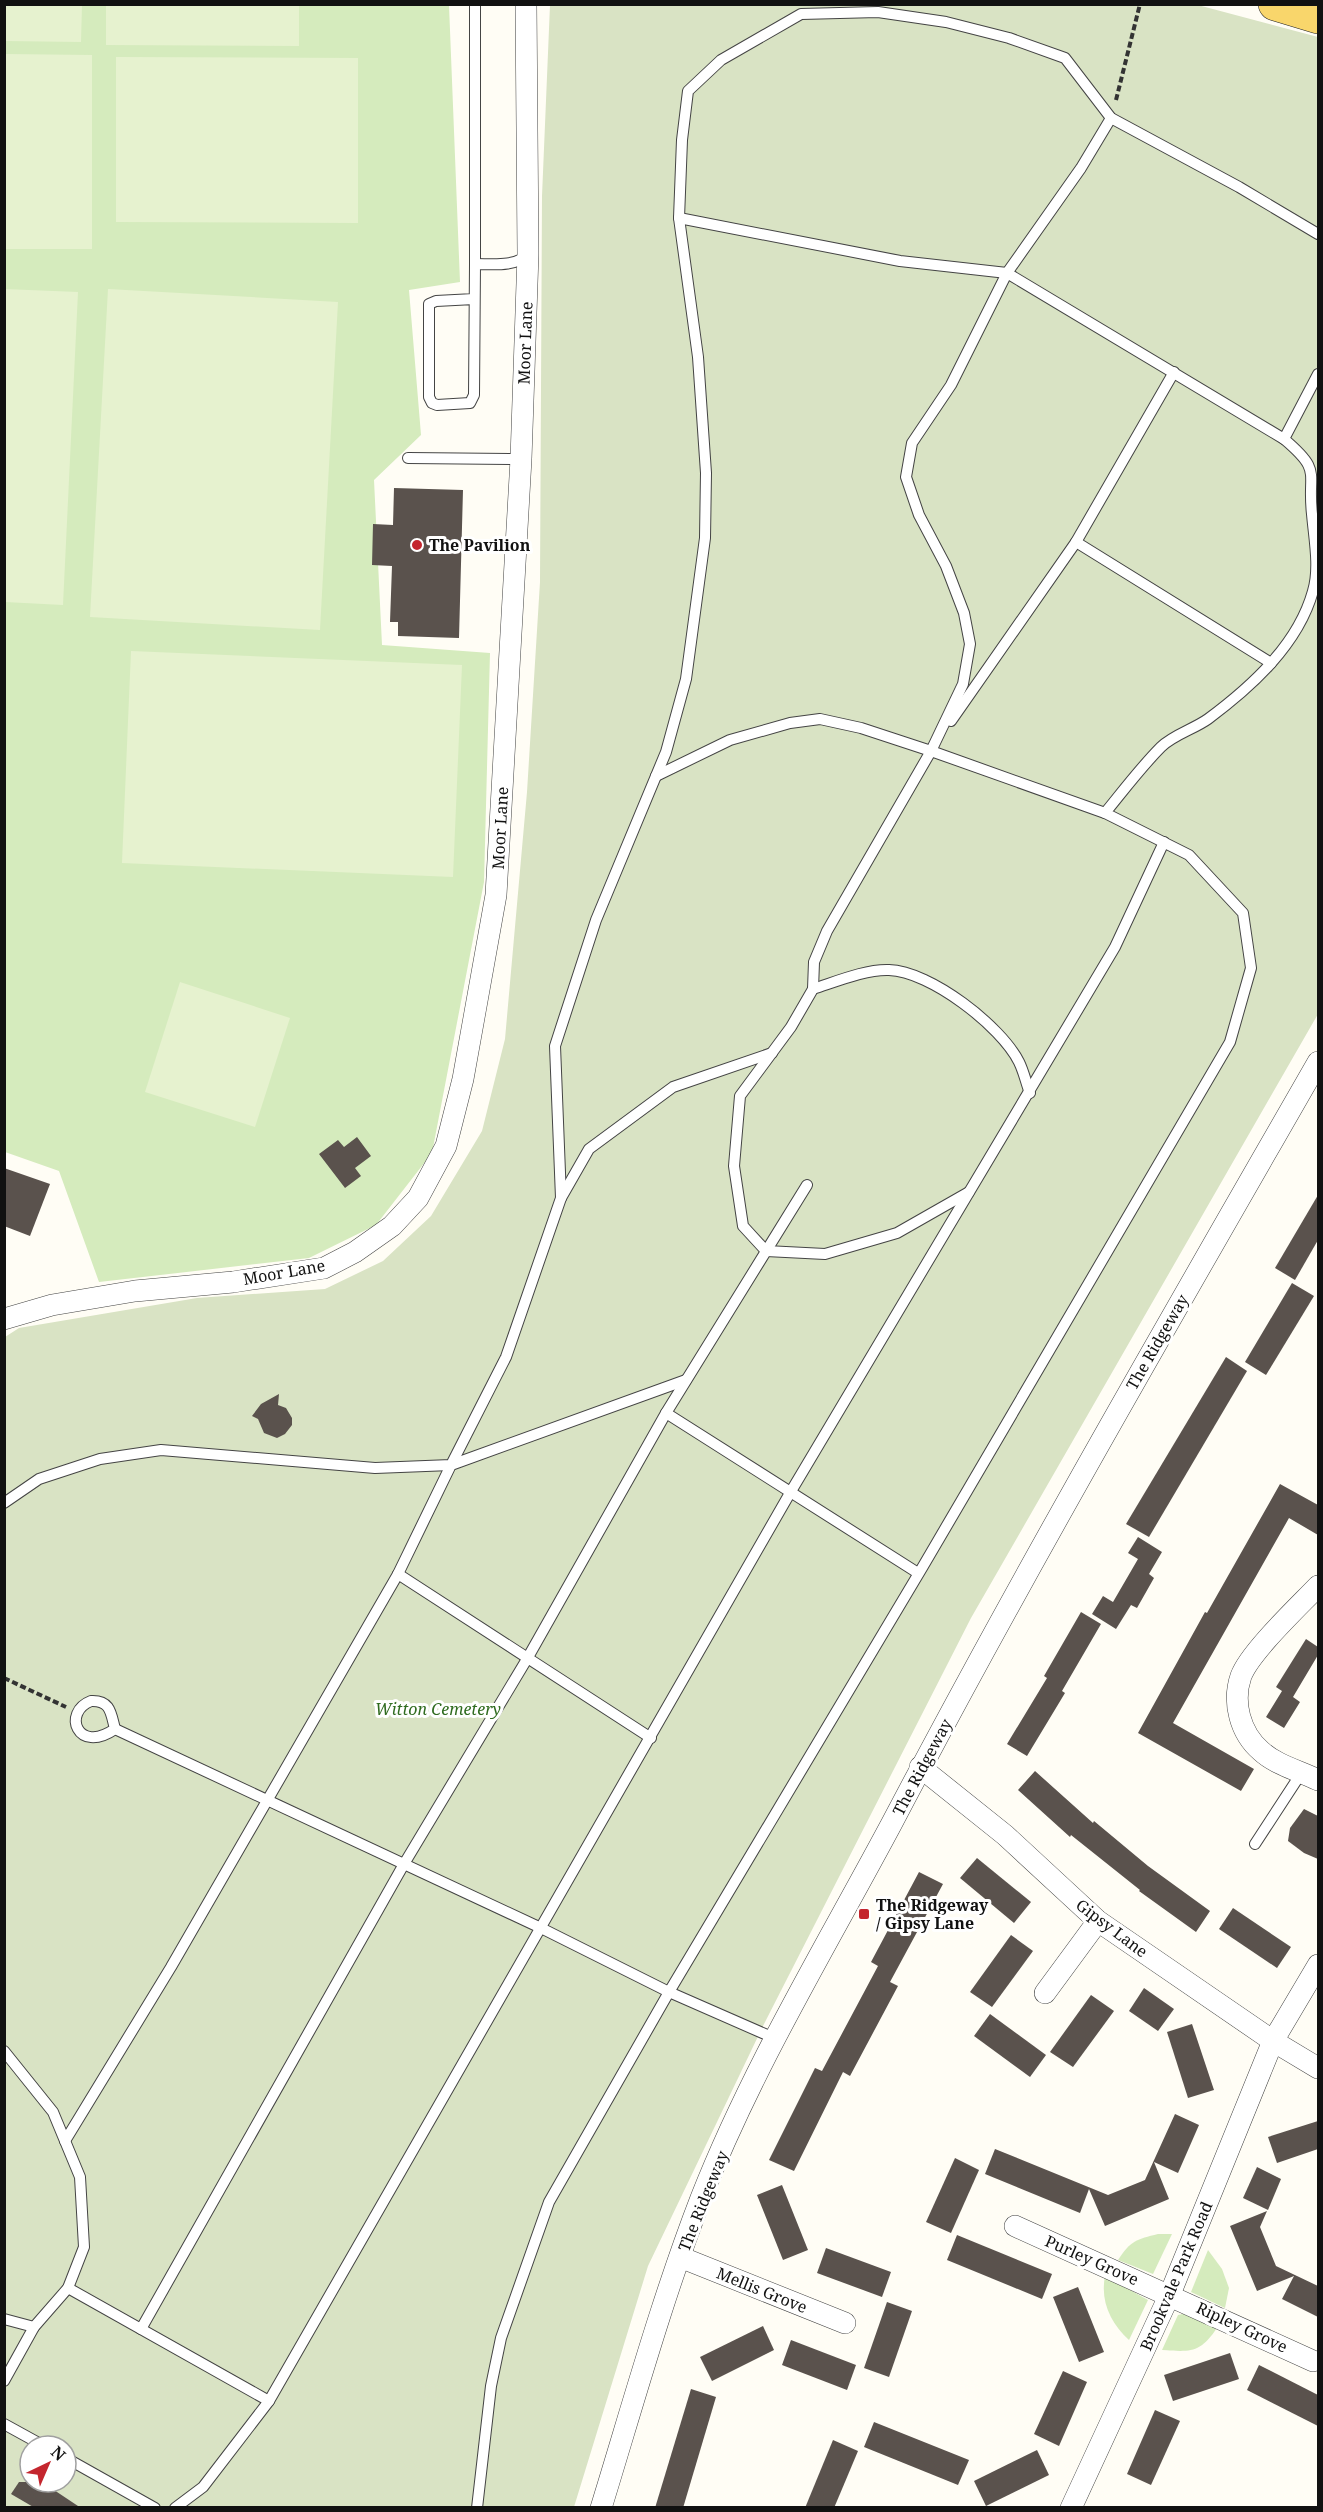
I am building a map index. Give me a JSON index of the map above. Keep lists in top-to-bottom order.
{
  "streets": {
    "street": [
      "Moor Lane",
      "The Ridgeway",
      "Gipsy Lane",
      "Purley Grove",
      "Brookvale Park Road",
      "Mellis Grove",
      "Ripley Grove"
    ]
  },
  "crossings": [
    ["The Ridgeway", "Gipsy Lane"],
    ["The Ridgeway", "Mellis Grove"],
    ["Gipsy Lane", "Brookvale Park Road"],
    ["Purley Grove", "Brookvale Park Road"],
    ["Purley Grove", "Ripley Grove"],
    ["Brookvale Park Road", "Ripley Grove"]
  ],
  "parks": ["Witton Cemetery"],
  "places": {
    "other": ["The Pavilion"],
    "transit": ["The Ridgeway / Gipsy Lane"]
  },
  "north": "top right"
}
